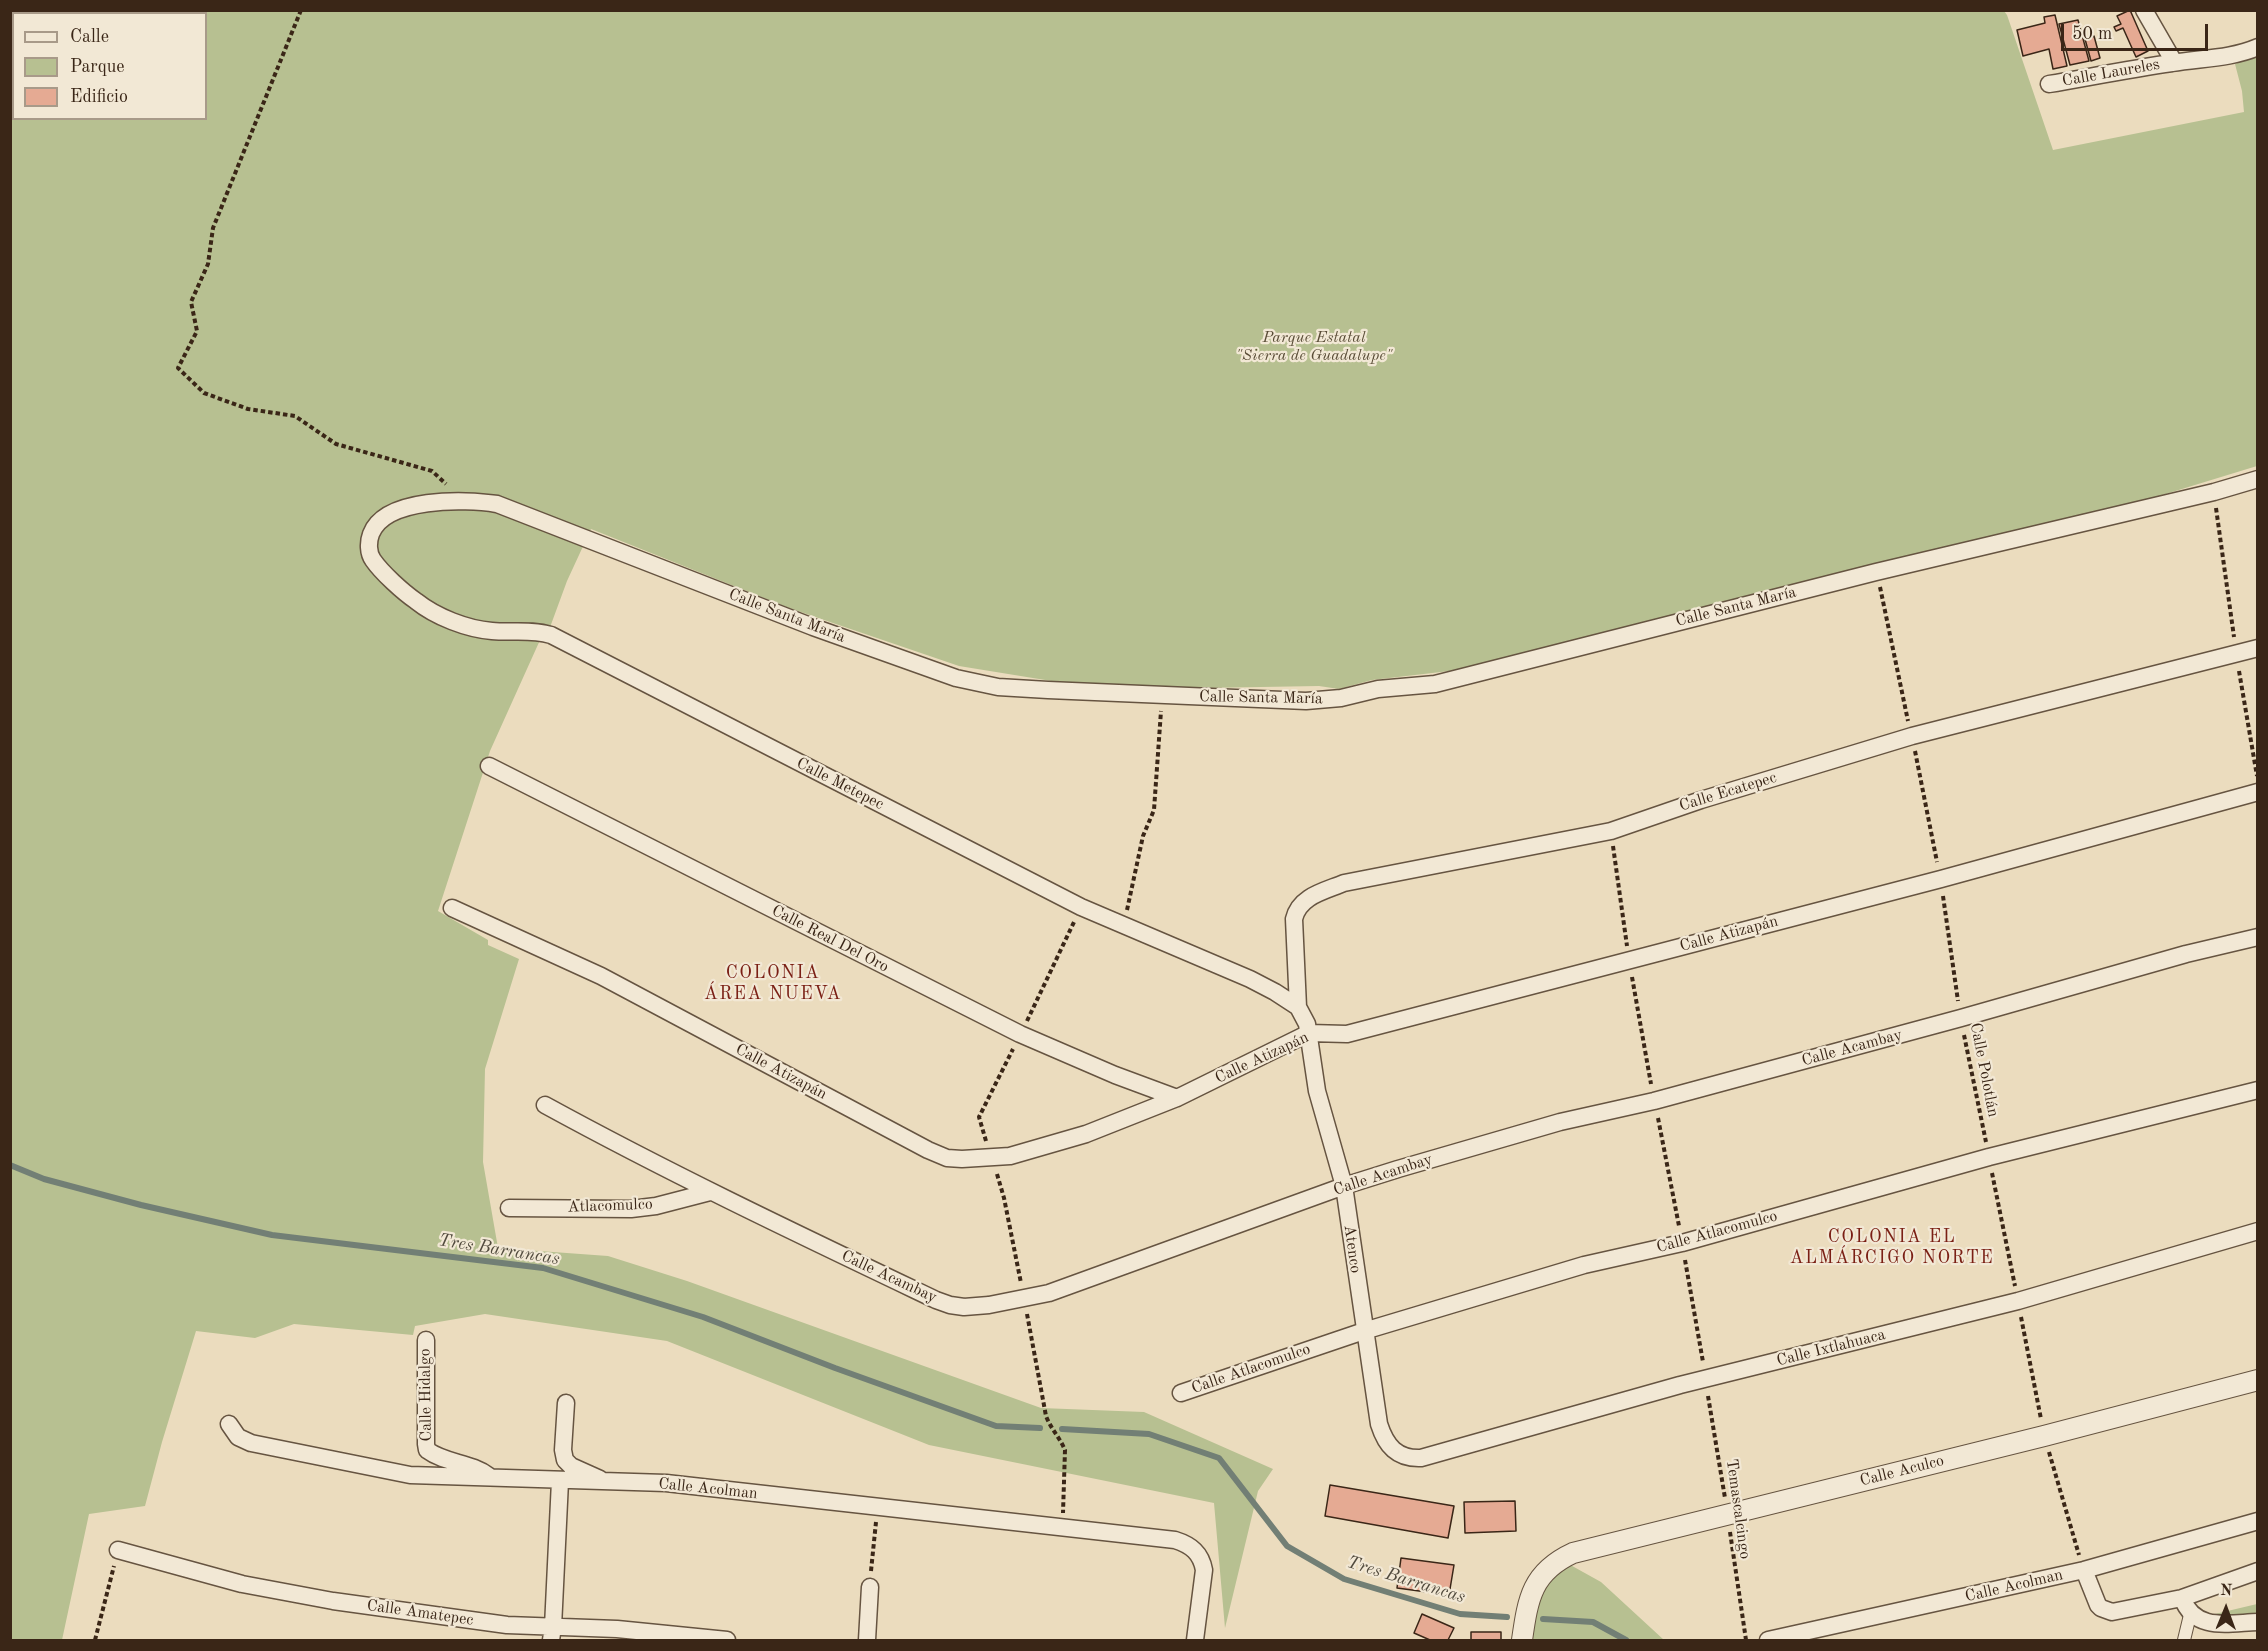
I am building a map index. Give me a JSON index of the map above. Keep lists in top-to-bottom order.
{
  "streets": {
    "street": [
      "Calle Laureles",
      "Calle Santa María",
      "Calle Metepec",
      "Calle Ecatepec",
      "Calle Atizapán",
      "Calle Real Del Oro",
      "Calle Acambay",
      "Atlacomulco",
      "Calle Atlacomulco",
      "Atenco",
      "Calle Ixtlahuaca",
      "Calle Hidalgo",
      "Calle Aculco",
      "Calle Acolman",
      "Calle Amatepec"
    ],
    "path": ["Calle Polotlán", "Temascalcingo"]
  },
  "crossings": [
    ["Calle Santa María", "Calle Metepec"],
    ["Calle Santa María", "Calle Polotlán"],
    ["Calle Metepec", "Calle Ecatepec"],
    ["Calle Ecatepec", "Calle Polotlán"],
    ["Calle Atizapán", "Calle Real Del Oro"],
    ["Calle Atizapán", "Calle Polotlán"],
    ["Calle Atizapán", "Atenco"],
    ["Calle Acambay", "Calle Polotlán"],
    ["Calle Acambay", "Atlacomulco"],
    ["Calle Acambay", "Atenco"],
    ["Calle Polotlán", "Calle Atlacomulco"],
    ["Calle Polotlán", "Calle Ixtlahuaca"],
    ["Calle Polotlán", "Calle Aculco"],
    ["Calle Polotlán", "Calle Acolman"],
    ["Calle Atlacomulco", "Atenco"],
    ["Atenco", "Calle Ixtlahuaca"],
    ["Calle Ixtlahuaca", "Temascalcingo"],
    ["Calle Hidalgo", "Calle Acolman"],
    ["Calle Aculco", "Temascalcingo"]
  ],
  "districts": ["COLONIA ÁREA NUEVA", "COLONIA EL ALMÁRCIGO NORTE"],
  "water": ["Tres Barrancas"],
  "parks": ["Parque Estatal \"Sierra de Guadalupe\""],
  "legend": ["Calle", "Parque", "Edificio"],
  "scale_bar": "50 m",
  "north": "top"
}
